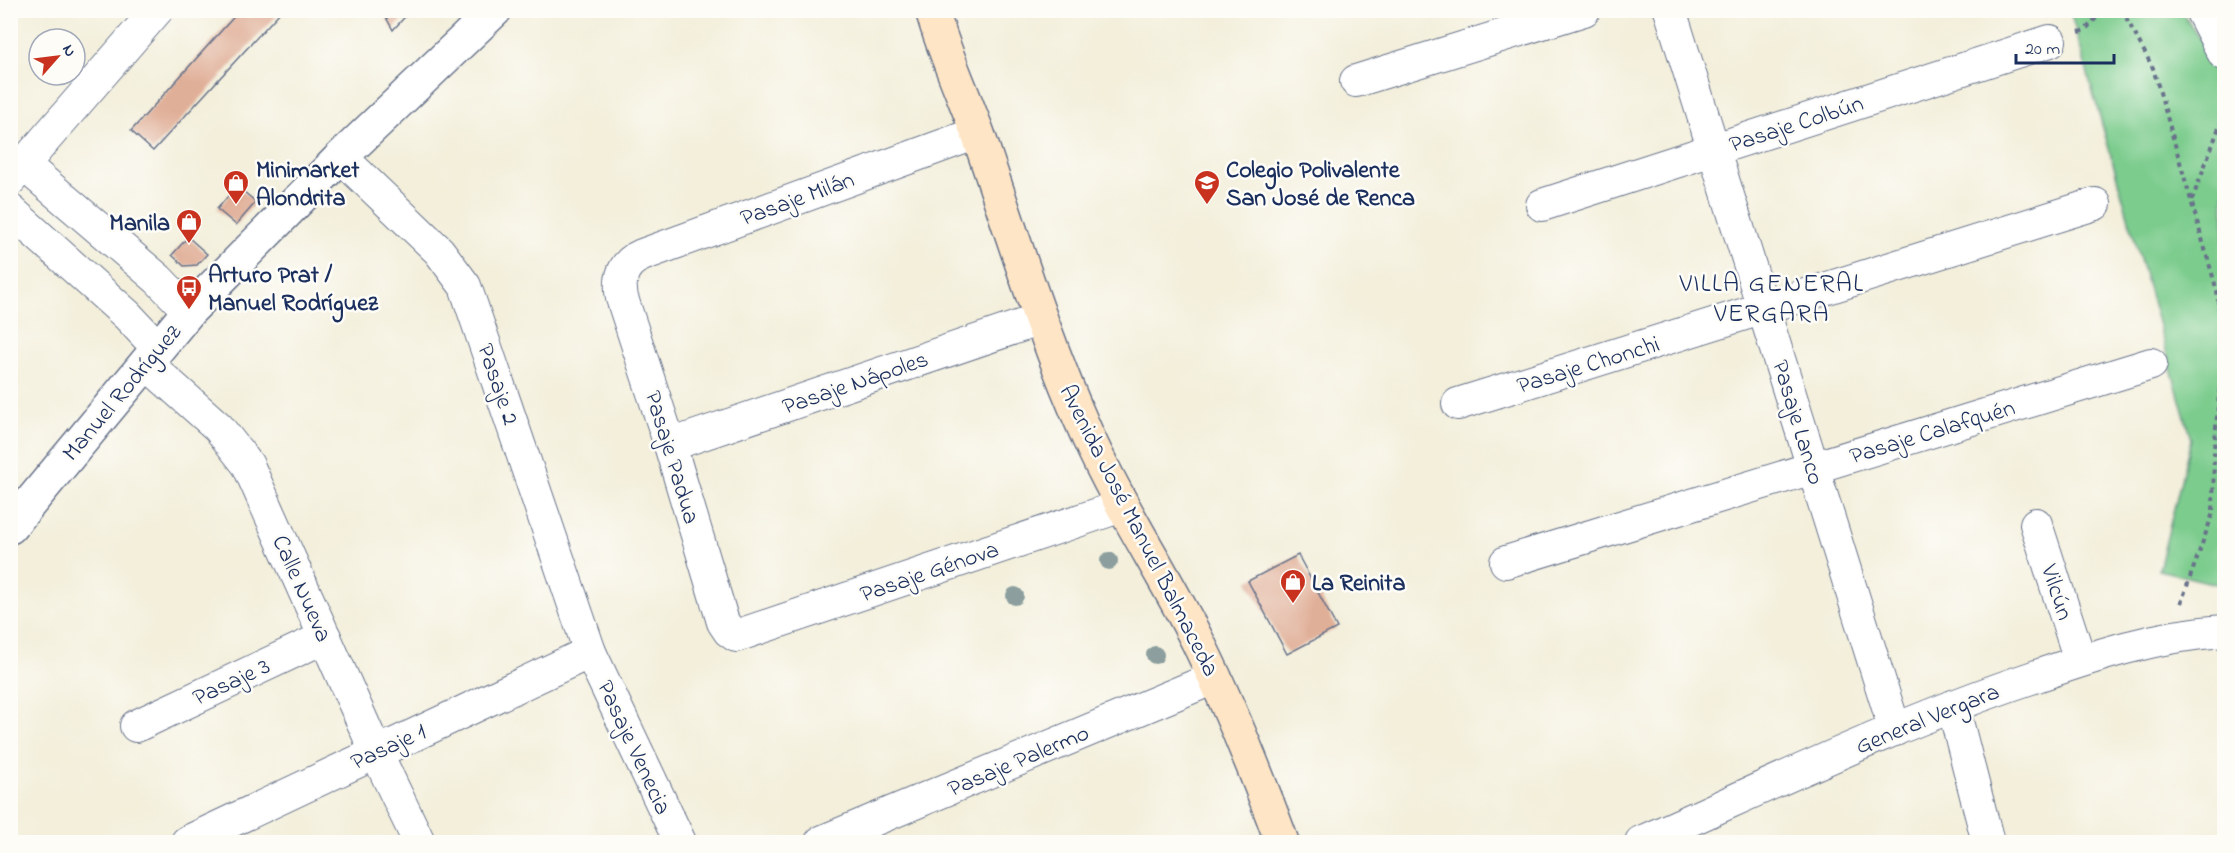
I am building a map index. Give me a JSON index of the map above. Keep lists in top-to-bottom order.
{
  "streets": {
    "main road": ["Avenida José Manuel Balmaceda"],
    "street": [
      "Pasaje Colbún",
      "Pasaje Milán",
      "Pasaje Chonchi",
      "Pasaje Nápoles",
      "Pasaje 2",
      "Manuel Rodríguez",
      "Pasaje Lanco",
      "Pasaje Calafquén",
      "Pasaje Padua",
      "Pasaje Génova",
      "Calle Nueva",
      "Vilcún",
      "Pasaje 3",
      "General Vergara",
      "Pasaje 1",
      "Pasaje Venecia",
      "Pasaje Palermo"
    ]
  },
  "crossings": [
    ["Pasaje Colbún", "Pasaje Lanco"],
    ["Pasaje Milán", "Pasaje Padua"],
    ["Pasaje Milán", "Avenida José Manuel Balmaceda"],
    ["Pasaje Chonchi", "Pasaje Lanco"],
    ["Pasaje Nápoles", "Pasaje Padua"],
    ["Pasaje Nápoles", "Avenida José Manuel Balmaceda"],
    ["Pasaje 2", "Manuel Rodríguez"],
    ["Pasaje 2", "Pasaje 1"],
    ["Pasaje 2", "Pasaje Venecia"],
    ["Manuel Rodríguez", "Calle Nueva"],
    ["Pasaje Lanco", "Pasaje Calafquén"],
    ["Pasaje Lanco", "General Vergara"],
    ["Pasaje Padua", "Pasaje Génova"],
    ["Avenida José Manuel Balmaceda", "Pasaje Génova"],
    ["Avenida José Manuel Balmaceda", "Pasaje Palermo"],
    ["Calle Nueva", "Pasaje 3"],
    ["Calle Nueva", "Pasaje 1"],
    ["Vilcún", "General Vergara"],
    ["Pasaje 1", "Pasaje Venecia"]
  ],
  "districts": ["VILLA GENERAL VERGARA"],
  "places": {
    "shop": ["Minimarket Alondrita", "Manila", "La Reinita"],
    "school or university": ["Colegio Polivalente San José de Renca"],
    "bus stop": ["Arturo Prat / Manuel Rodríguez"]
  },
  "scale_bar": "20 m",
  "north": "top right"
}
